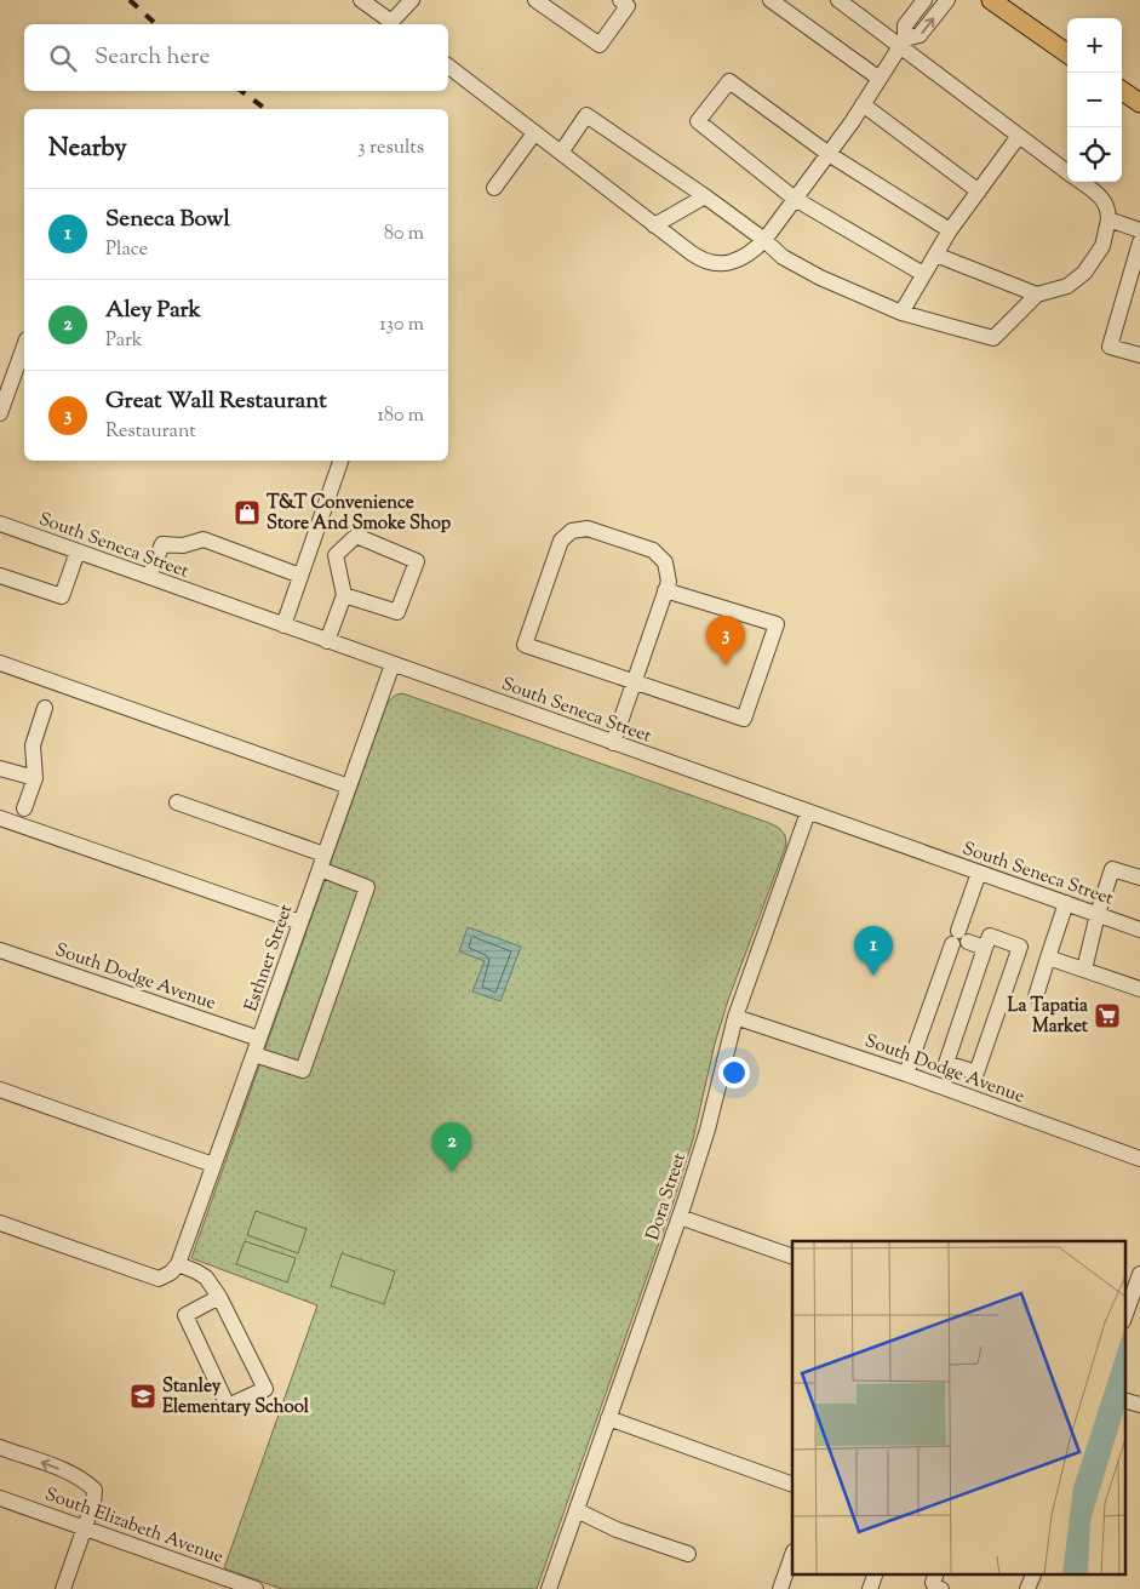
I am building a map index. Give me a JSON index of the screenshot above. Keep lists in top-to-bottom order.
{
  "streets": {
    "street": [
      "South Seneca Street",
      "Esthner Street",
      "South Dodge Avenue",
      "Dora Street",
      "South Elizabeth Avenue"
    ]
  },
  "crossings": [
    ["South Seneca Street", "Esthner Street"],
    ["South Seneca Street", "Dora Street"],
    ["Esthner Street", "South Dodge Avenue"],
    ["South Dodge Avenue", "Dora Street"]
  ],
  "places": {
    "shop": ["T&T Convenience Store And Smoke Shop"],
    "supermarket": ["La Tapatia Market"],
    "school or university": ["Stanley Elementary School"]
  },
  "page": {
    "map_buttons": ["+", "−"],
    "search": "Search here",
    "heading": ["Nearby", "3 results"],
    "list": [
      {
        "mark": "1",
        "name": "Seneca Bowl",
        "note": "Place",
        "value": "80 m"
      },
      {
        "mark": "2",
        "name": "Aley Park",
        "note": "Park",
        "value": "130 m"
      },
      {
        "mark": "3",
        "name": "Great Wall Restaurant",
        "note": "Restaurant",
        "value": "180 m"
      }
    ],
    "pins": ["3", "1", "2"]
  }
}
